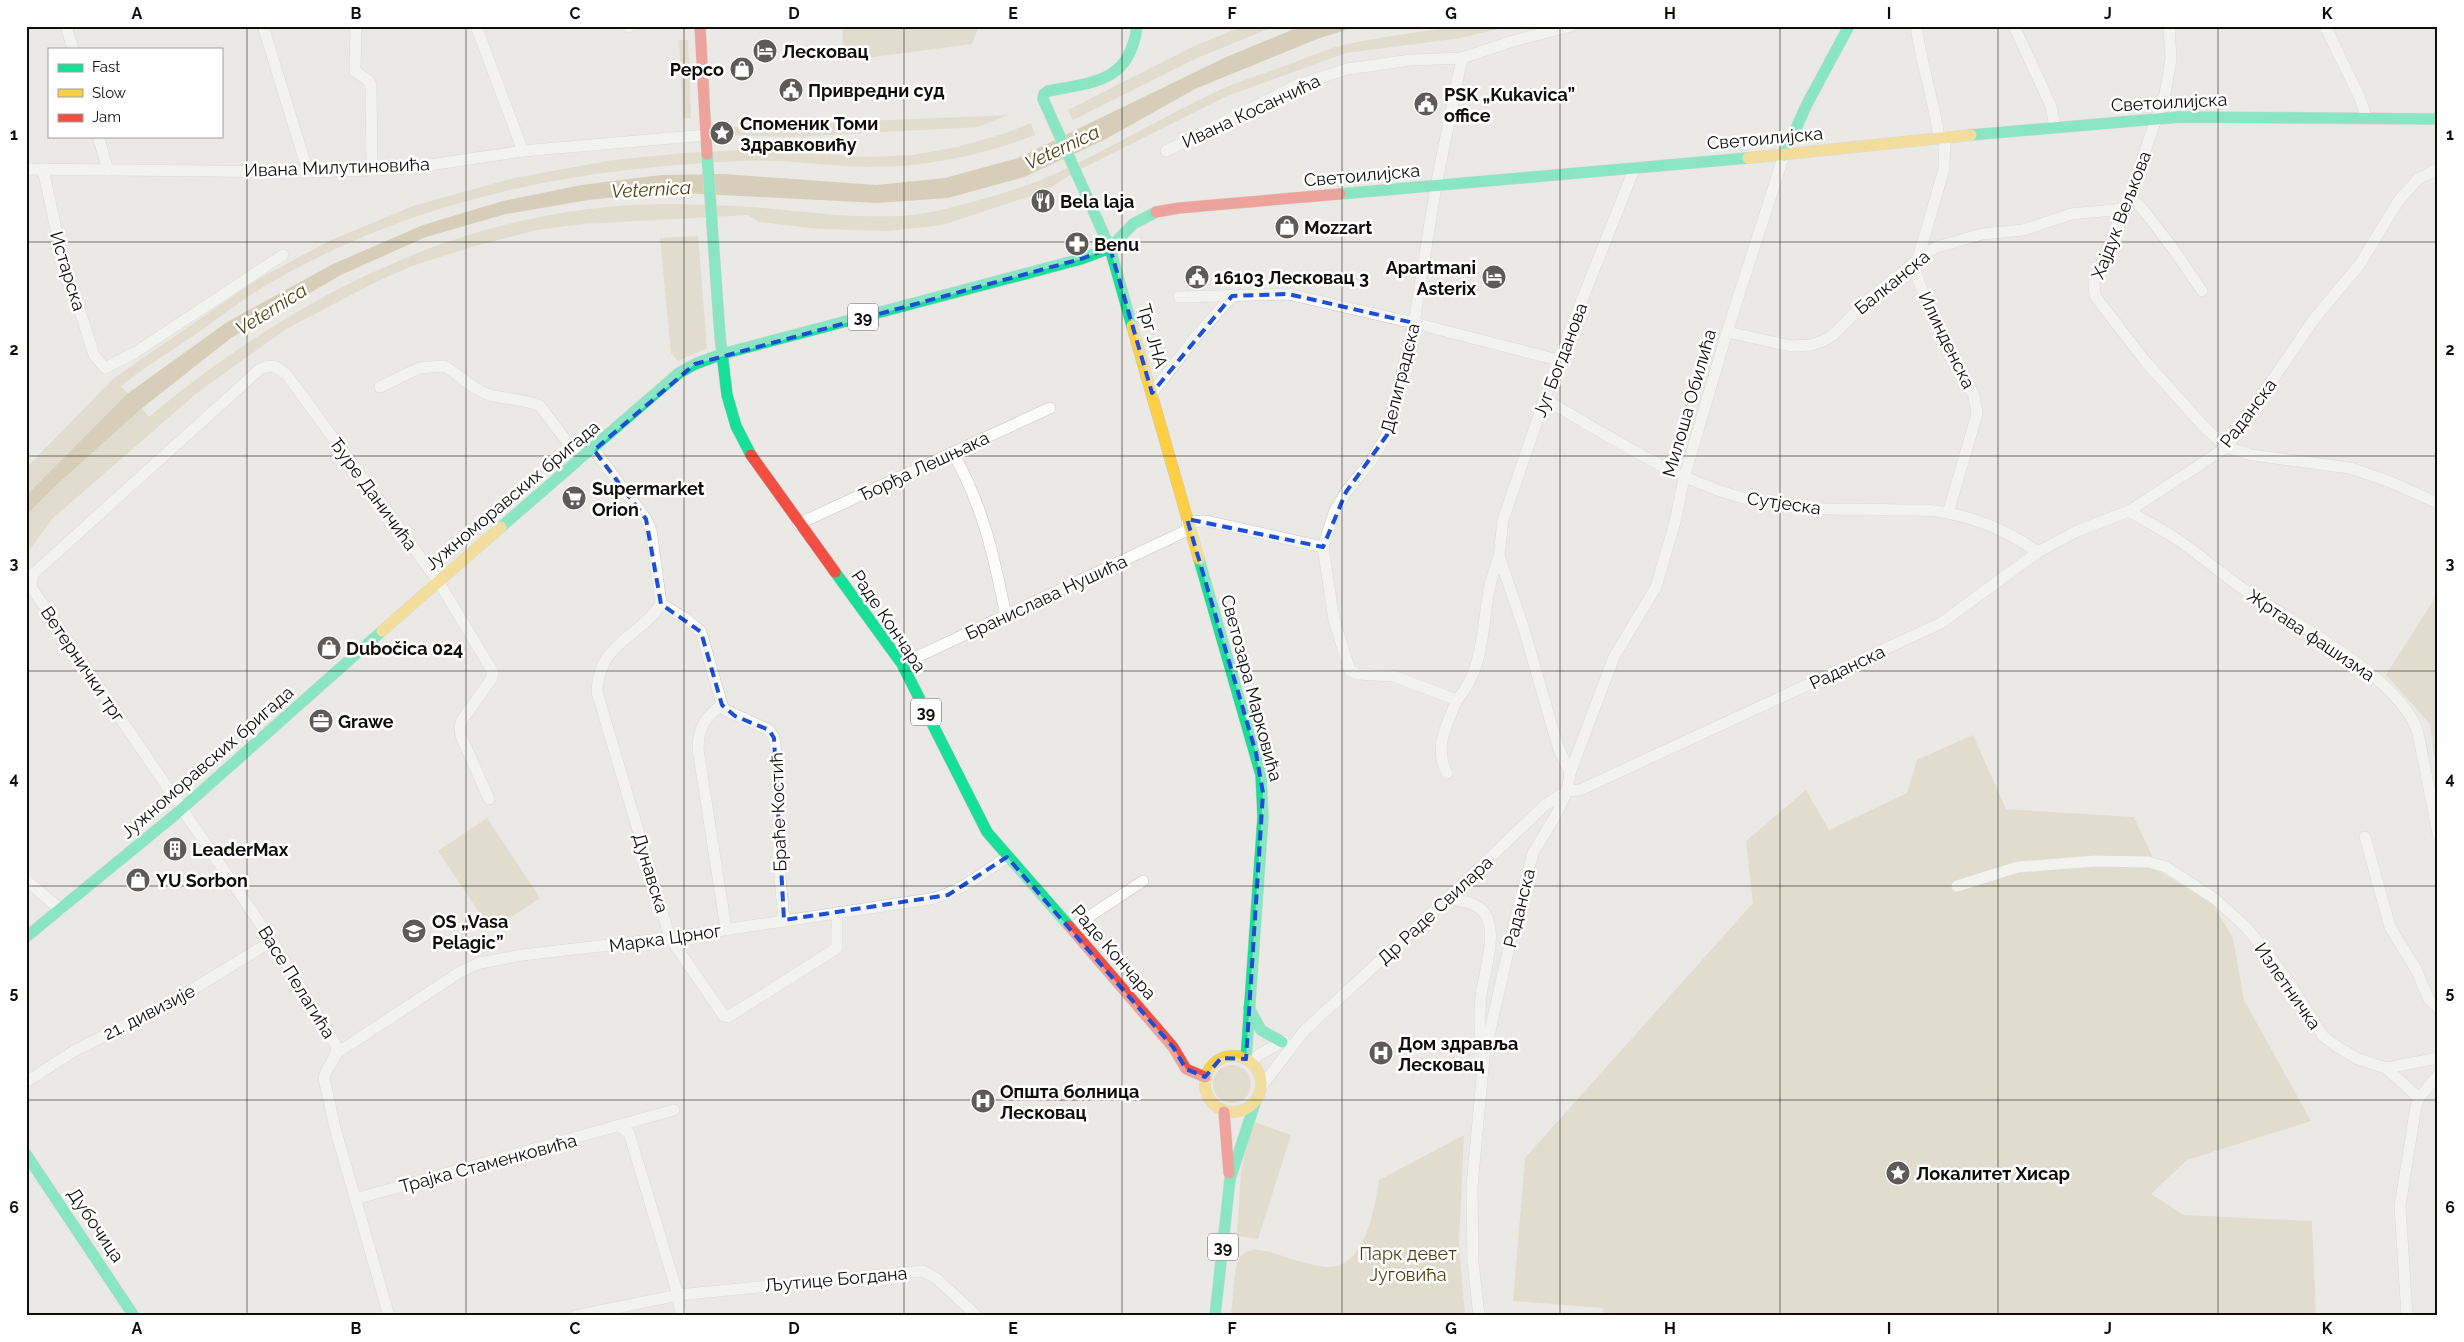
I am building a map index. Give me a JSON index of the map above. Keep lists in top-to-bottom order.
{
  "streets": {
    "main road": [
      "Светоилијска",
      "39",
      "Трг ЈНА",
      "Милоша Обилића",
      "Јужноморавских бригада",
      "Раде Кончара",
      "Светозара Марковића",
      "Дубочица"
    ],
    "street": [
      "Ивана Косанчића",
      "Ивана Милутиновића",
      "Хајдук Вељкова",
      "Истарска",
      "Балканска",
      "Илинденска",
      "Југ Богданова",
      "Делиградска",
      "Раданска",
      "Ђорђа Лешњака",
      "Ђуре Даничића",
      "Сутјеска",
      "Бранислава Нушића",
      "Жртава фашизма",
      "Ветернички трг",
      "Браће Костић",
      "Дунавска",
      "Др Раде Свилара",
      "Марка Црног",
      "Васе Пелагића",
      "Излетничка",
      "21. дивизије",
      "Трајка Стаменковића",
      "Љутице Богдана"
    ]
  },
  "crossings": [
    ["Светоилијска", "Хајдук Вељкова"],
    ["Светоилијска", "Трг ЈНА"],
    ["Светоилијска", "Илинденска"],
    ["Светоилијска", "Југ Богданова"],
    ["Светоилијска", "Делиградска"],
    ["Светоилијска", "Милоша Обилића"],
    ["Светоилијска", "Јужноморавских бригада"],
    ["Ивана Косанчића", "Делиградска"],
    ["Ивана Милутиновића", "Истарска"],
    ["Ивана Милутиновића", "39"],
    ["Хајдук Вељкова", "Балканска"],
    ["Хајдук Вељкова", "Раданска"],
    ["Балканска", "Илинденска"],
    ["Балканска", "Милоша Обилића"],
    ["39", "Јужноморавских бригада"],
    ["39", "Раде Кончара"],
    ["39", "Светозара Марковића"],
    ["Трг ЈНА", "Јужноморавских бригада"],
    ["Трг ЈНА", "Светозара Марковића"],
    ["Илинденска", "Сутјеска"],
    ["Југ Богданова", "Делиградска"],
    ["Југ Богданова", "Милоша Обилића"],
    ["Југ Богданова", "Сутјеска"],
    ["Милоша Обилића", "Раданска"],
    ["Милоша Обилића", "Сутјеска"],
    ["Милоша Обилића", "Др Раде Свилара"],
    ["Раданска", "Сутјеска"],
    ["Раданска", "Жртава фашизма"],
    ["Раданска", "Др Раде Свилара"],
    ["Ђорђа Лешњака", "Раде Кончара"],
    ["Ђуре Даничића", "Јужноморавских бригада"],
    ["Ђуре Даничића", "Ветернички трг"],
    ["Јужноморавских бригада", "Раде Кончара"],
    ["Јужноморавских бригада", "Ветернички трг"],
    ["Јужноморавских бригада", "Васе Пелагића"],
    ["Бранислава Нушића", "Раде Кончара"],
    ["Бранислава Нушића", "Светозара Марковића"],
    ["Раде Кончара", "Светозара Марковића"],
    ["Раде Кончара", "Марка Црног"],
    ["Ветернички трг", "Васе Пелагића"],
    ["Браће Костић", "Марка Црног"],
    ["Дунавска", "Марка Црног"],
    ["Марка Црног", "Васе Пелагића"],
    ["Васе Пелагића", "21. дивизије"],
    ["Васе Пелагића", "Трајка Стаменковића"]
  ],
  "water": ["Veternica"],
  "parks": ["Парк девет Југовића"],
  "places": {
    "hotel": ["Лесковац", "Apartmani Asterix"],
    "shop": [
      "Pepco",
      "Mozzart",
      "Dubočica 024",
      "YU Sorbon"
    ],
    "public building": ["Привредни суд", "PSK „Kukavica” office", "16103 Лесковац 3"],
    "place": ["Споменик Томи Здравковићу", "Локалитет Хисар"],
    "restaurant": ["Bela laja"],
    "pharmacy": ["Benu"],
    "supermarket": ["Supermarket Orion"],
    "office": ["Grawe"],
    "building": ["LeaderMax"],
    "school or university": ["OS „Vasa Pelagic”"],
    "hospital": ["Дом здравља Лесковац", "Општа болница Лесковац"]
  },
  "legend": ["Fast", "Slow", "Jam"],
  "grid": {
    "columns": [
      "A",
      "B",
      "C",
      "D",
      "E",
      "F",
      "G",
      "H",
      "I",
      "J",
      "K"
    ],
    "rows": [
      "1",
      "2",
      "3",
      "4",
      "5",
      "6"
    ]
  }
}
